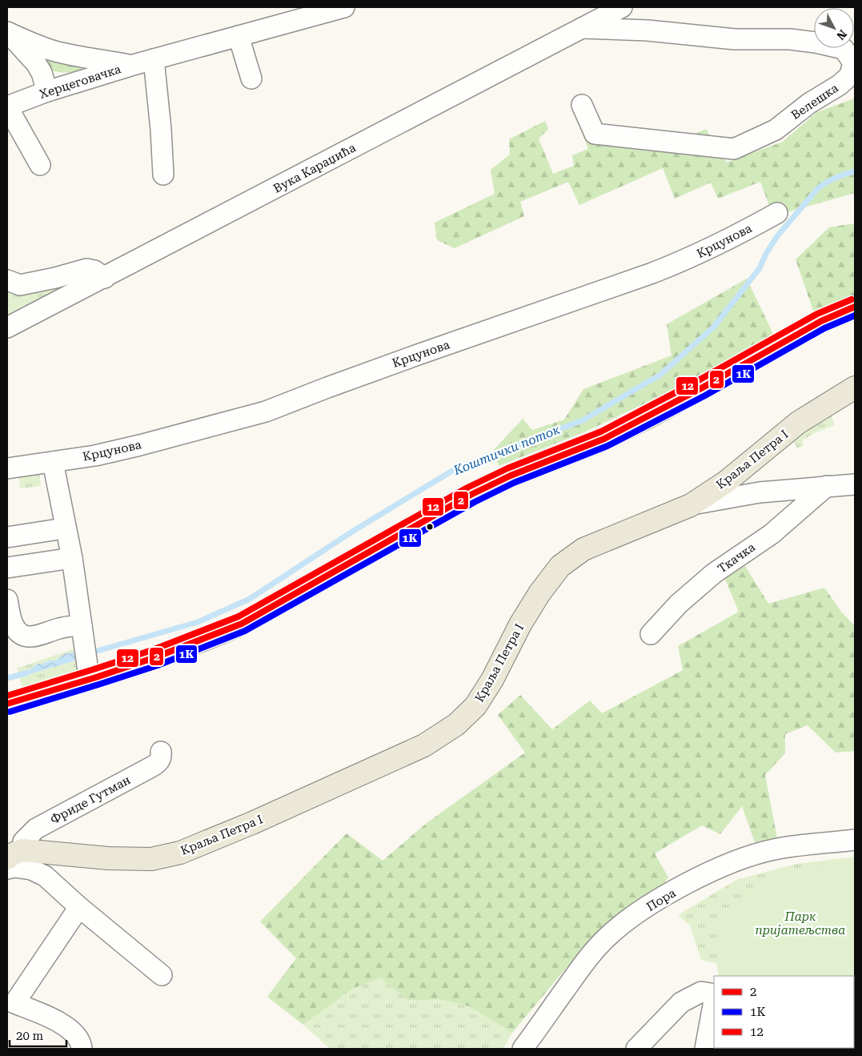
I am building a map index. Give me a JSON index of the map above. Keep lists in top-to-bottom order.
{
  "streets": {
    "main road": ["Краља Петра I"],
    "street": [
      "Херцеговачка",
      "Велешка",
      "Вука Караџића",
      "Крцунова",
      "Ткачка",
      "Фриде Гутман",
      "Пора"
    ]
  },
  "crossings": [
    ["Велешка", "Вука Караџића"],
    ["Краља Петра I", "Фриде Гутман"]
  ],
  "water": ["Коштички поток"],
  "parks": ["Парк пријатељства"],
  "lines": ["transit line 12", "transit line 2", "transit line 1K"],
  "legend": ["2", "1K", "12"],
  "scale_bar": "20 m",
  "north": "bottom right"
}
